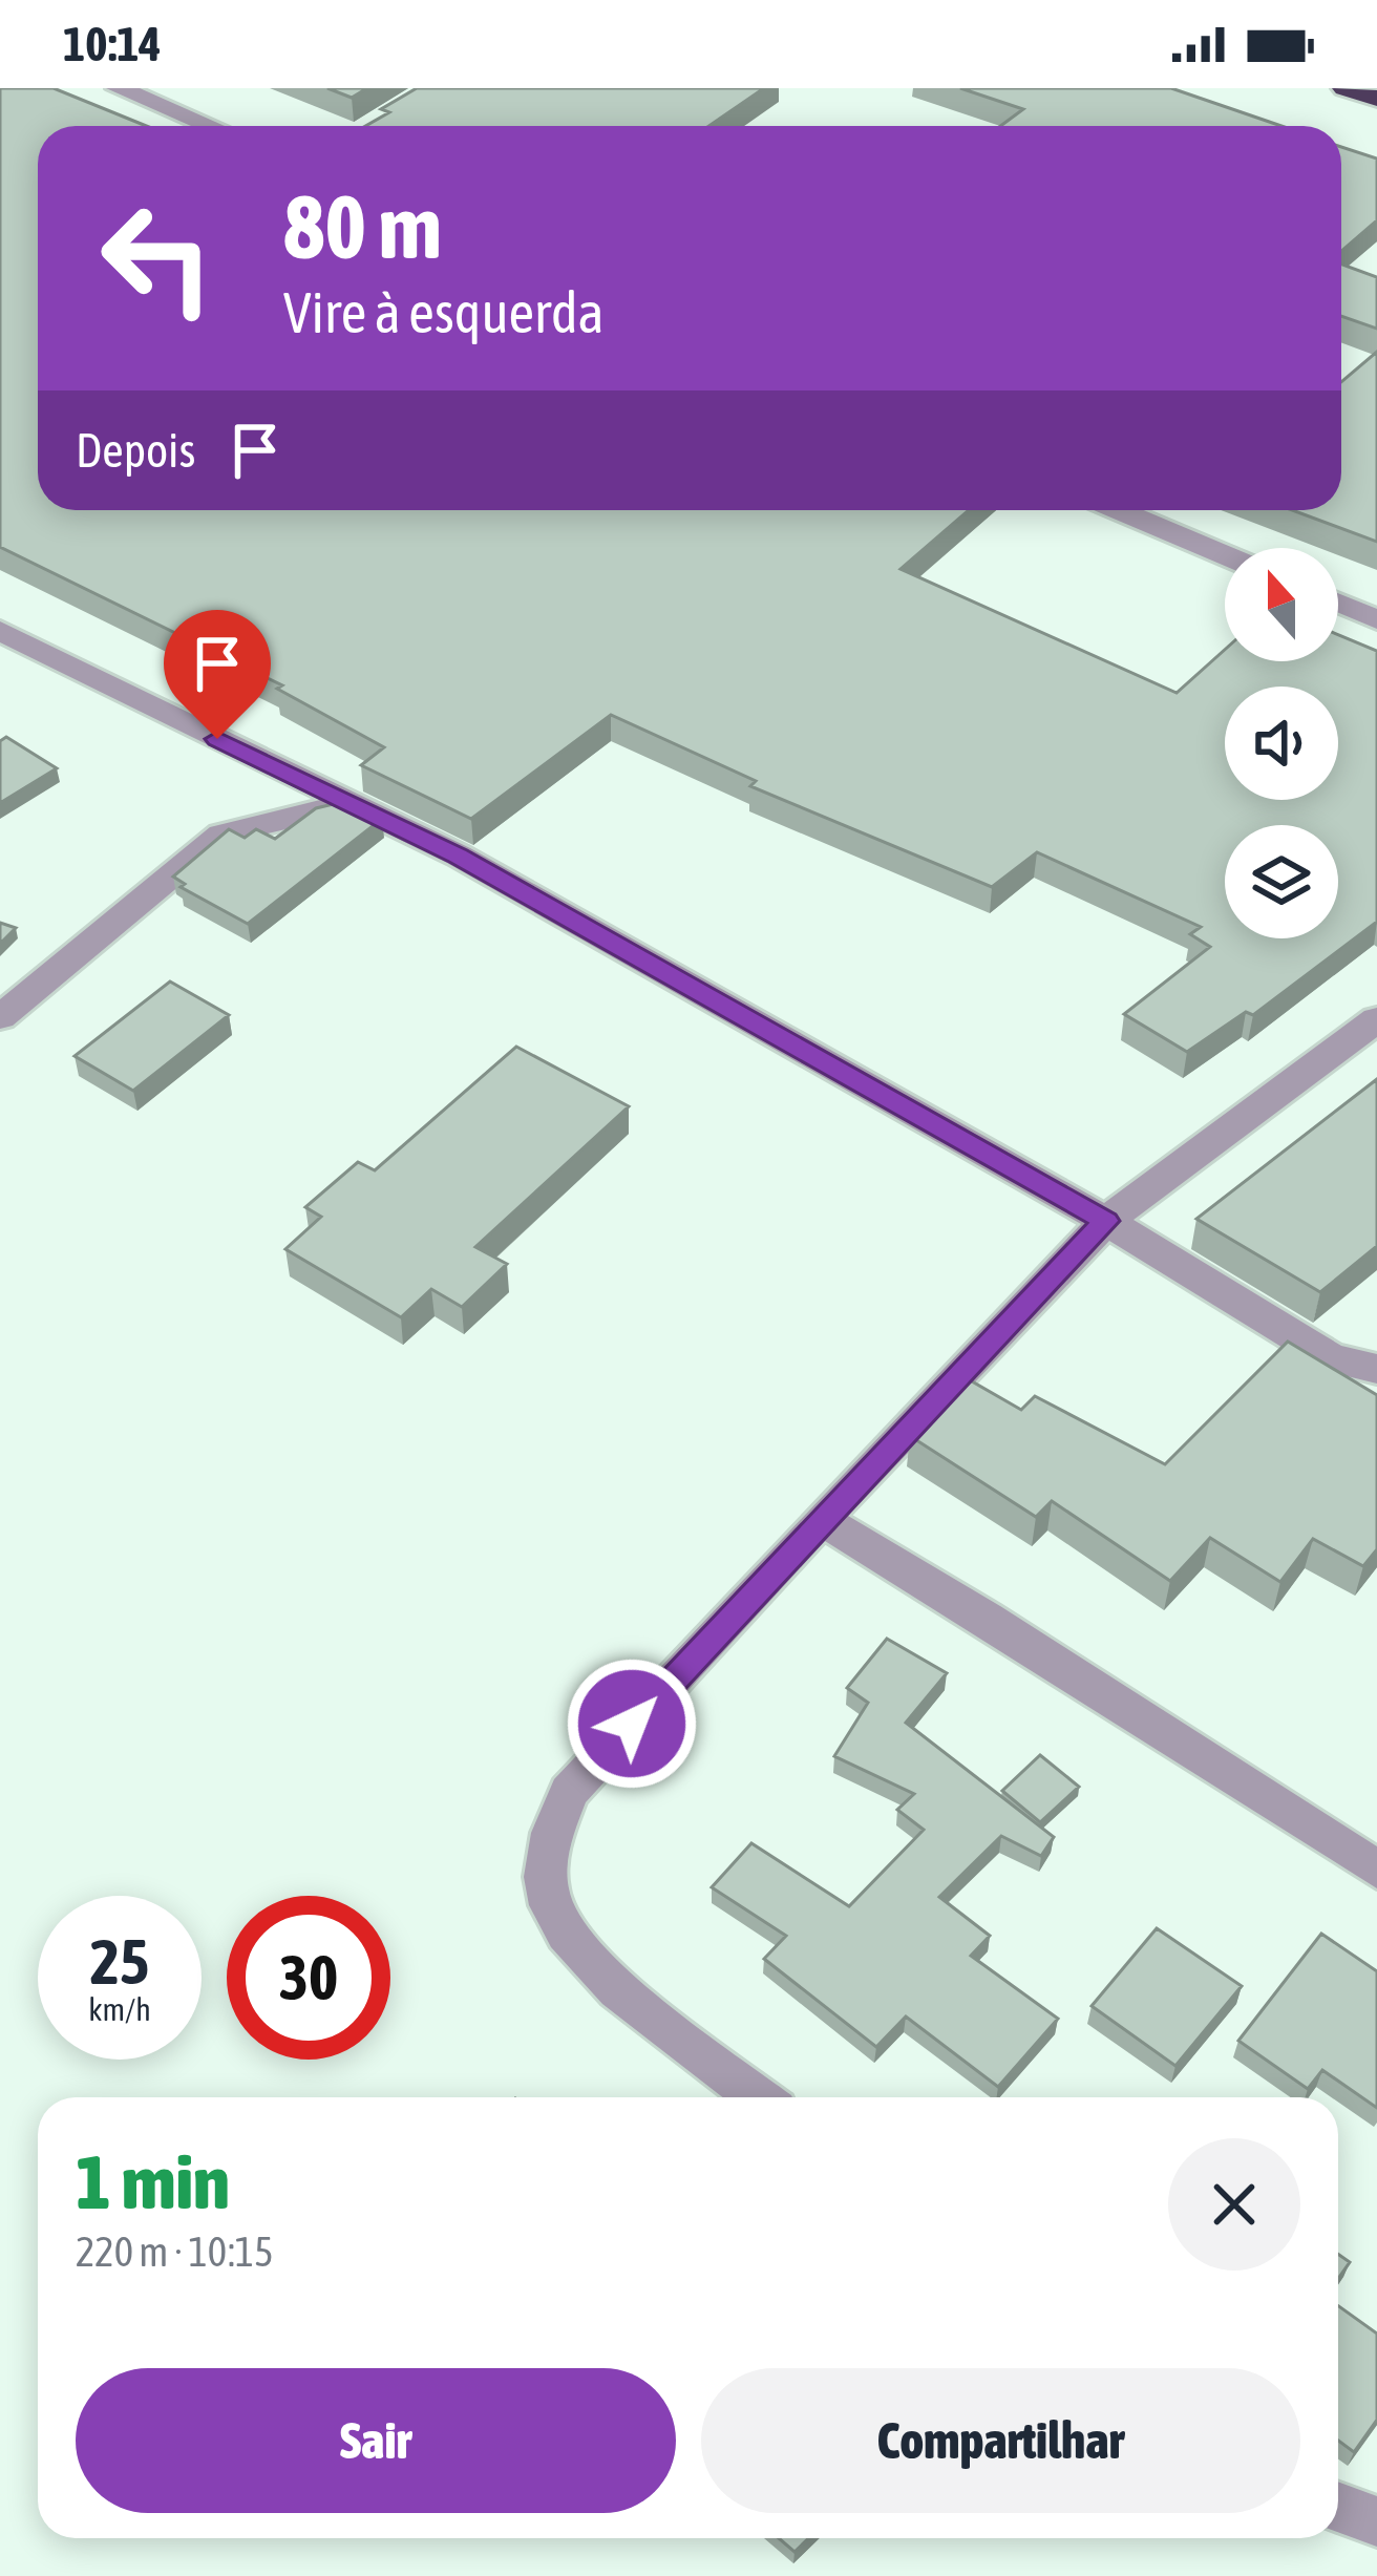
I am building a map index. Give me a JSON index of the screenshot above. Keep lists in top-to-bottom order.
{
  "north": "top",
  "page": {
    "status": "10:14",
    "turn": ["80 m", "Vire à esquerda"],
    "then": "Depois",
    "speed": "25 km/h",
    "limit": "30",
    "heading": ["1 min", "220 m · 10:15"],
    "buttons": ["Sair", "Compartilhar"]
  }
}
